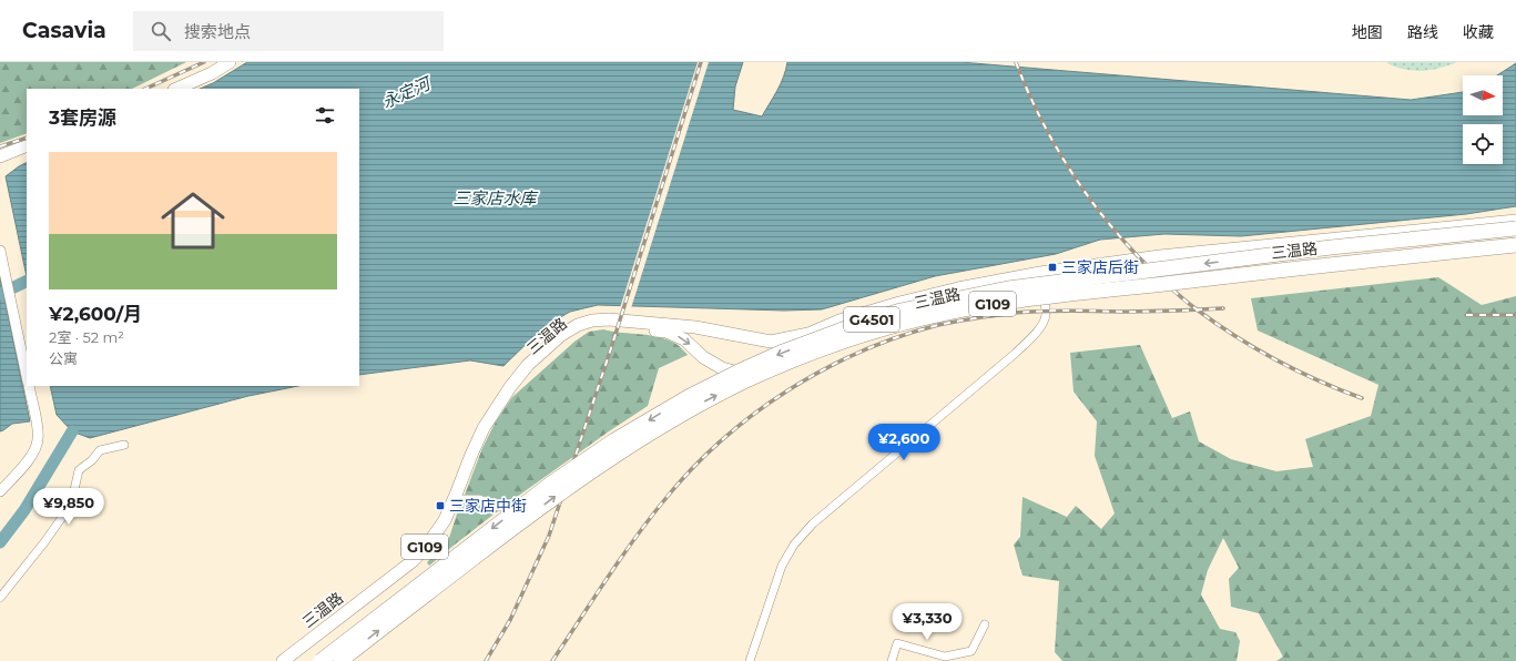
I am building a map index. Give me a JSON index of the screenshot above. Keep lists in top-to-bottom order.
{
  "streets": {
    "highway": ["G4501"],
    "main road": ["三温路", "G109"]
  },
  "crossings": [
    ["三温路", "G4501"]
  ],
  "water": ["永定河", "三家店水库"],
  "places": {
    "transit": ["三家店后街", "三家店中街"]
  },
  "north": "right",
  "page": {
    "header": "Casavia",
    "search": "搜索地点",
    "nav": ["地图", "路线", "收藏"],
    "heading": "3套房源",
    "list": [
      {
        "name": "¥2,600/月",
        "note": "2室 · 52 m² · 公寓"
      }
    ],
    "price": ["¥2,600", "¥9,850", "¥3,330"]
  }
}
